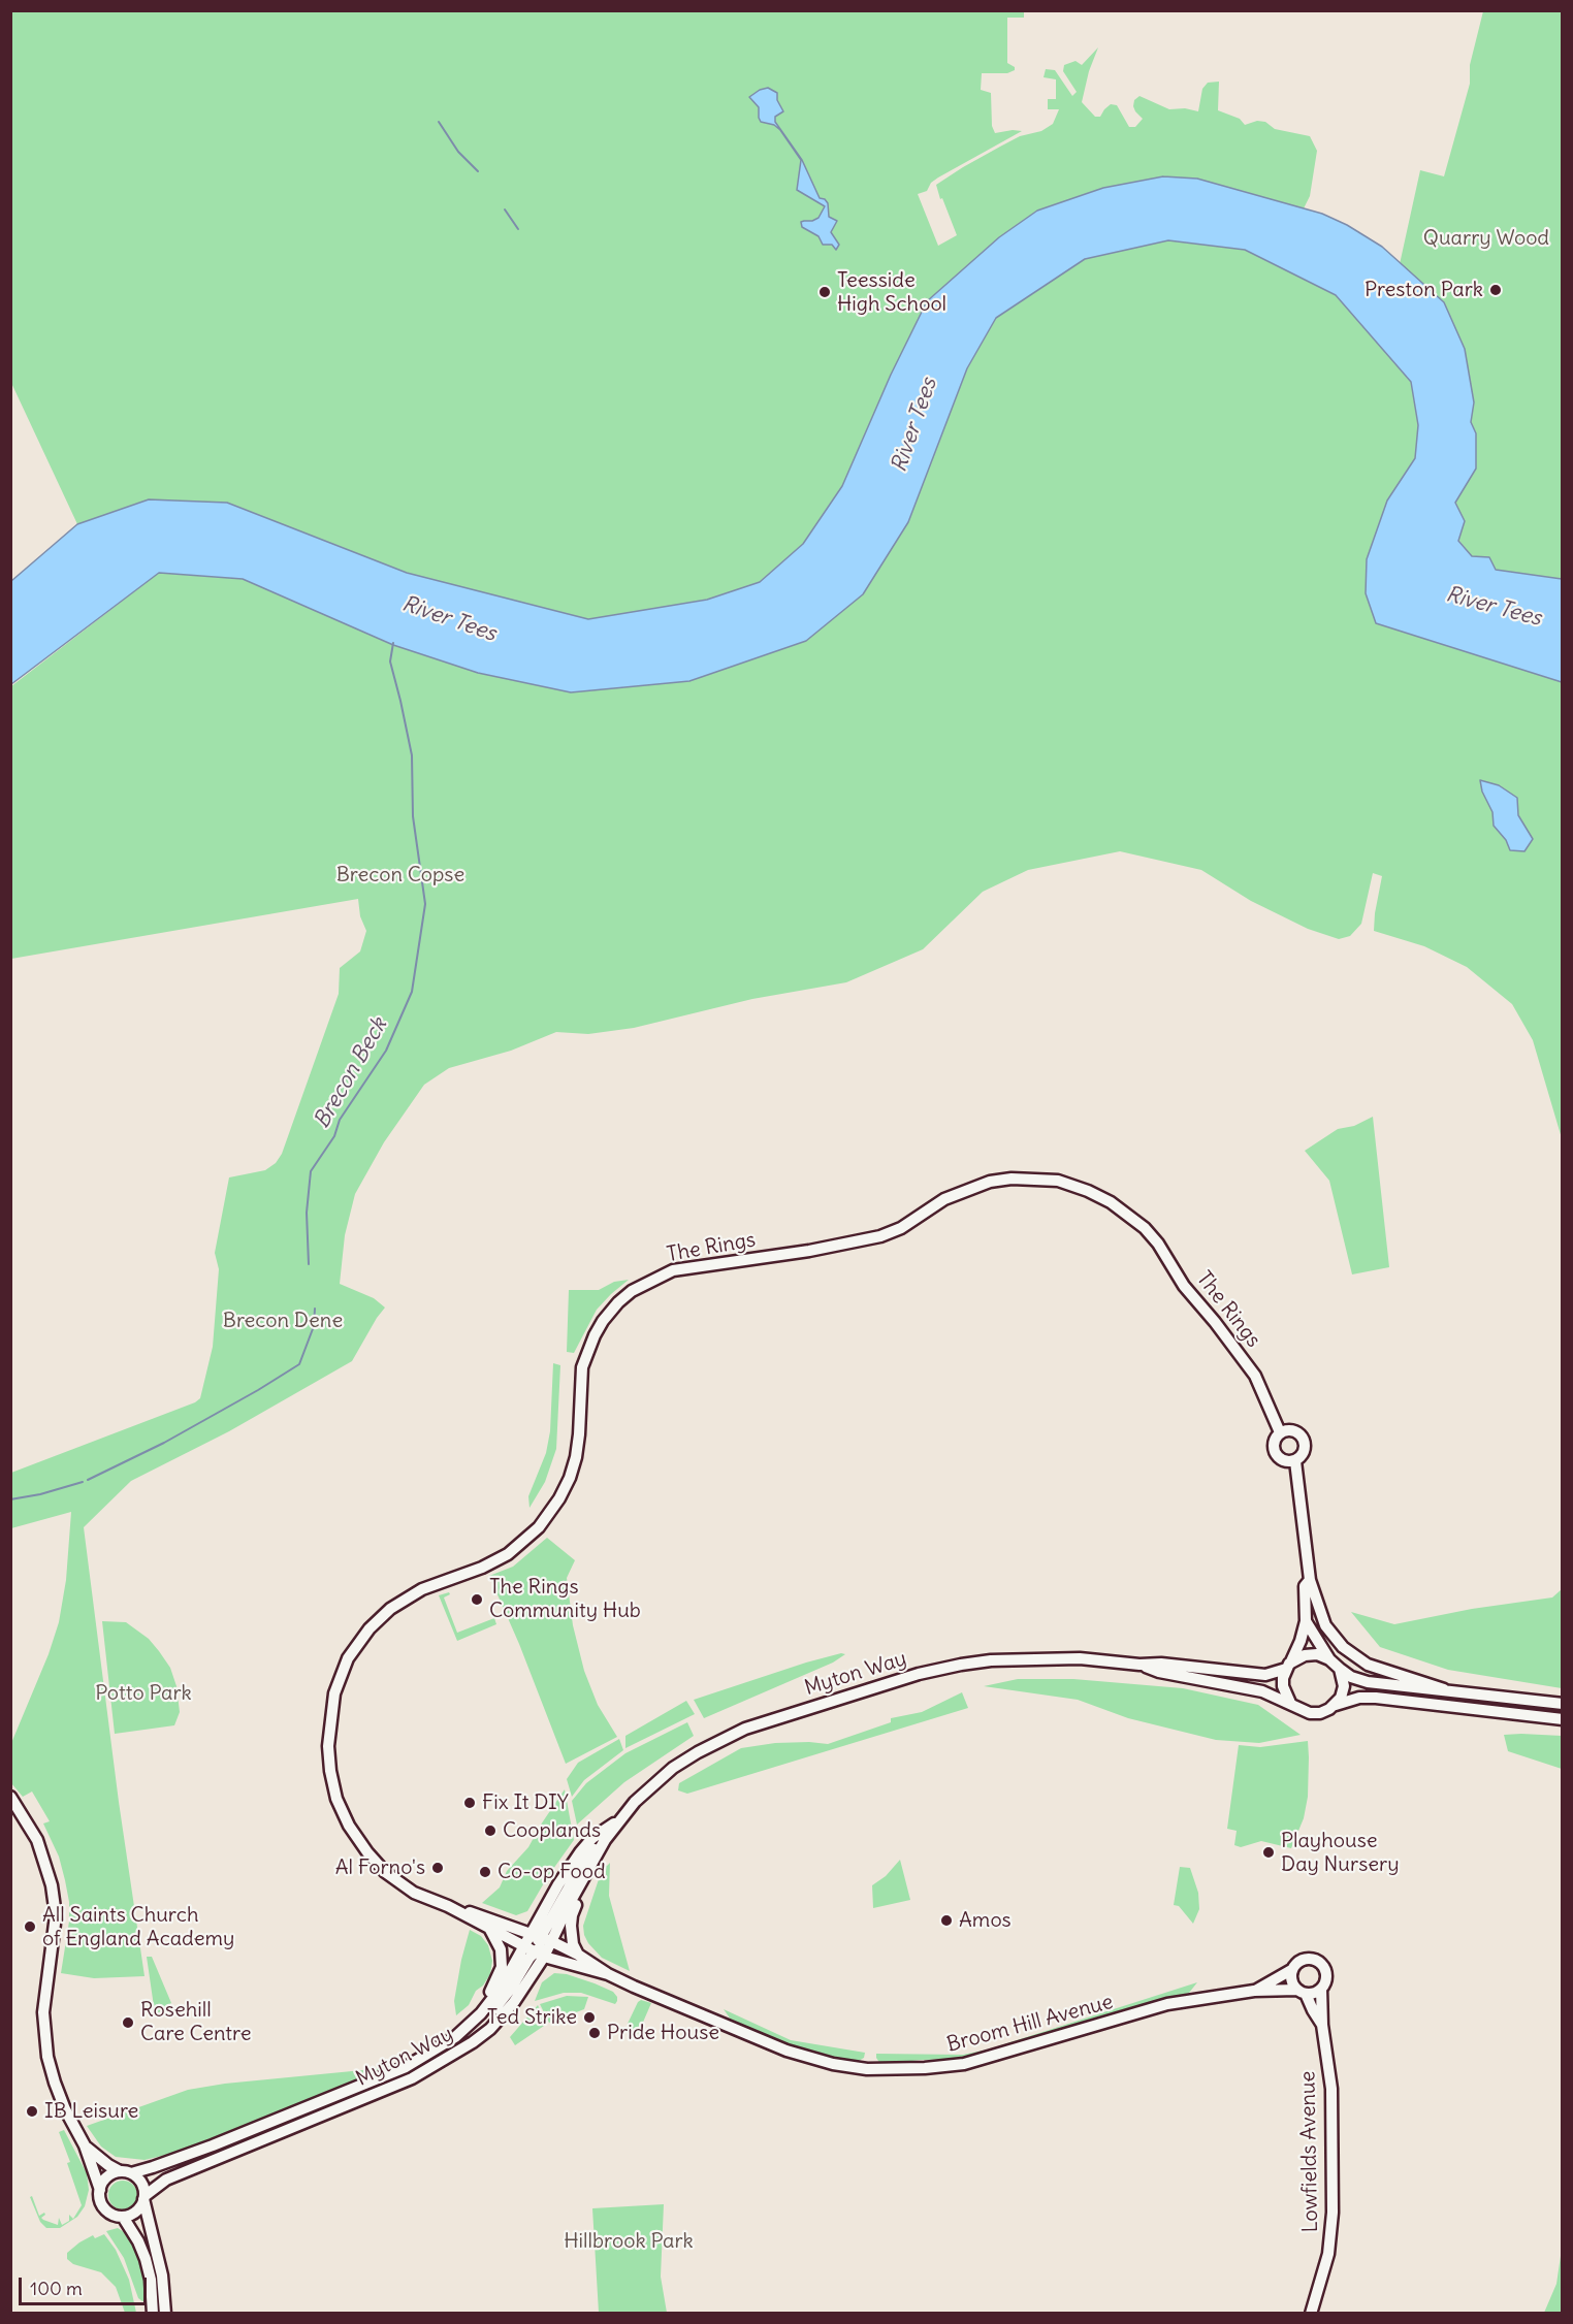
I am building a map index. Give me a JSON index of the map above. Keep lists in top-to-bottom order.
{
  "streets": {
    "street": [
      "The Rings",
      "Myton Way",
      "Broom Hill Avenue",
      "Lowfields Avenue"
    ]
  },
  "crossings": [
    ["The Rings", "Myton Way"],
    ["The Rings", "Broom Hill Avenue"],
    ["Myton Way", "Broom Hill Avenue"],
    ["Broom Hill Avenue", "Lowfields Avenue"]
  ],
  "water": ["River Tees", "Brecon Beck"],
  "parks": [
    "Quarry Wood",
    "Brecon Copse",
    "Brecon Dene",
    "Potto Park",
    "Hillbrook Park"
  ],
  "places": [
    "Preston Park",
    "Teesside High School",
    "The Rings Community Hub",
    "Fix It DIY",
    "Cooplands",
    "Playhouse Day Nursery",
    "Al Forno's",
    "Co-op Food",
    "Amos",
    "All Saints Church of England Academy",
    "Ted Strike",
    "Rosehill Care Centre",
    "Pride House",
    "IB Leisure"
  ],
  "scale_bar": "100 m"
}
